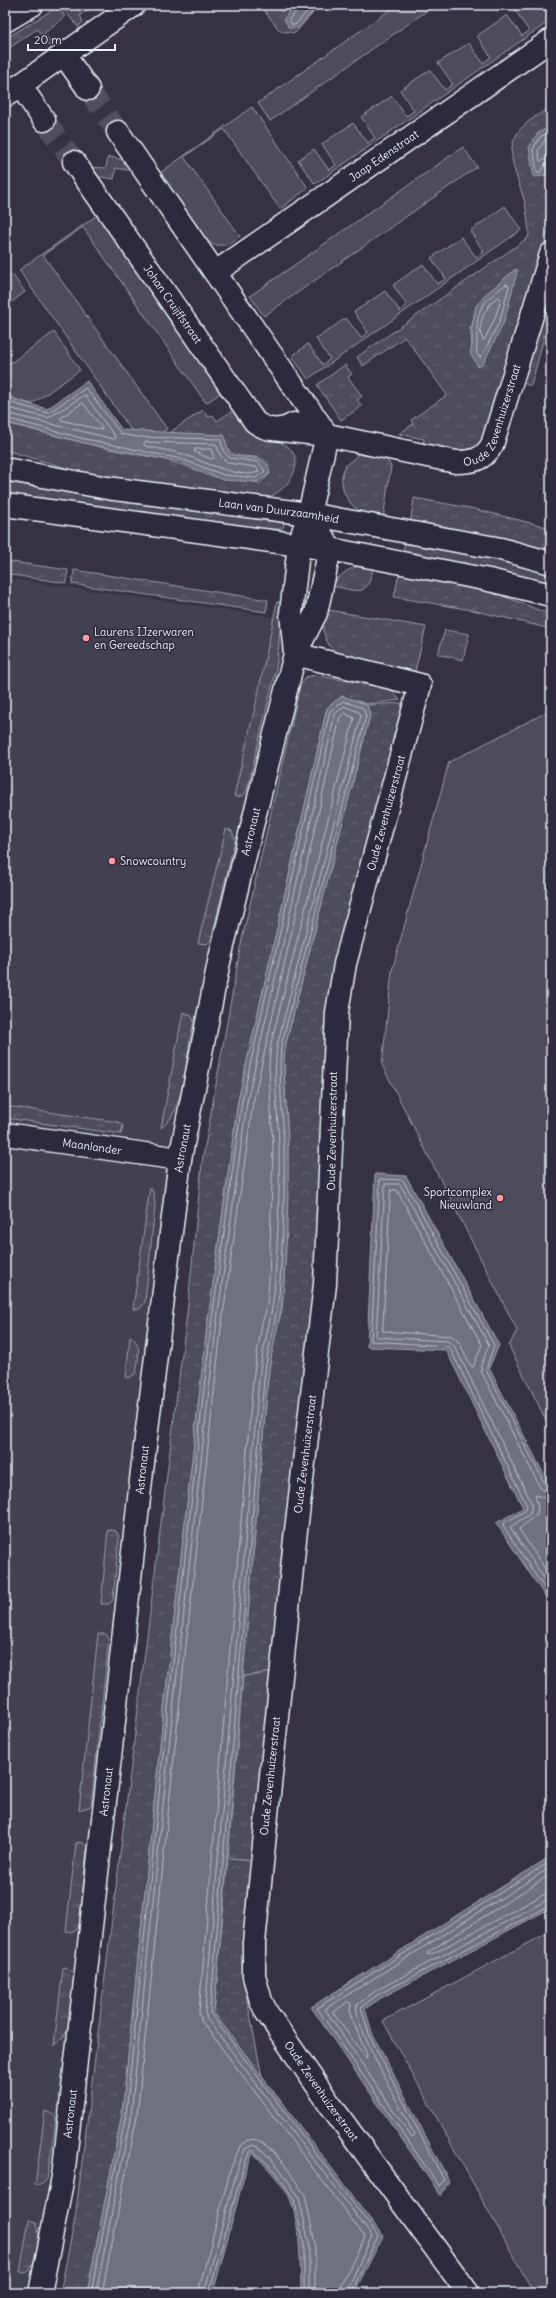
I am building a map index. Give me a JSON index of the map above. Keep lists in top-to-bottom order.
{
  "streets": {
    "street": [
      "Jaap Edenstraat",
      "Johan Cruijffstraat",
      "Oude Zevenhuizerstraat",
      "Laan van Duurzaamheid",
      "Astronaut",
      "Maanlander"
    ]
  },
  "crossings": [
    ["Johan Cruijffstraat", "Oude Zevenhuizerstraat"],
    ["Oude Zevenhuizerstraat", "Astronaut"],
    ["Laan van Duurzaamheid", "Astronaut"],
    ["Astronaut", "Maanlander"]
  ],
  "places": ["Laurens IJzerwaren en Gereedschap", "Snowcountry", "Sportcomplex Nieuwland"],
  "scale_bar": "20 m"
}
